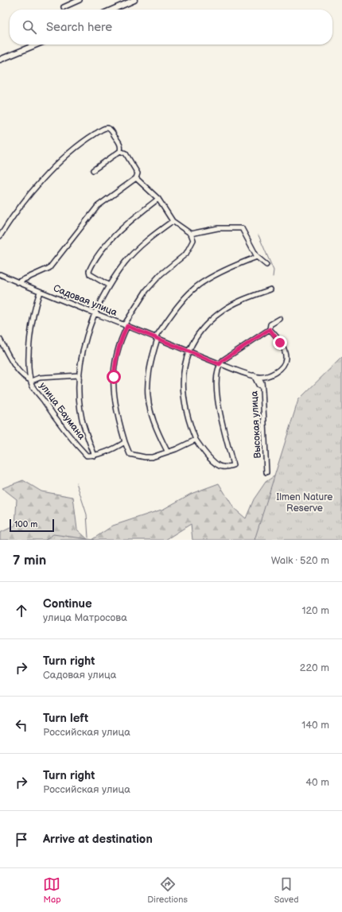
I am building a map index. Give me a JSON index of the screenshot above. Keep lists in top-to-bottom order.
{
  "streets": {
    "street": ["Садовая улица", "улица Баумана", "Высокая улица"]
  },
  "crossings": [
    ["Садовая улица", "улица Баумана"],
    ["Садовая улица", "Высокая улица"]
  ],
  "parks": ["Ilmen Nature Reserve"],
  "scale_bar": "100 m",
  "page": {
    "search": "Search here",
    "scale": "100 m",
    "heading": ["7 min", "Walk · 520 m"],
    "list": [
      ["Continue", "улица Матросова", "120 m"],
      ["Turn right", "Садовая улица", "220 m"],
      ["Turn left", "Российская улица", "140 m"],
      ["Turn right", "Российская улица", "40 m"],
      "Arrive at destination"
    ],
    "nav": ["Map", "Directions", "Saved"]
  }
}
